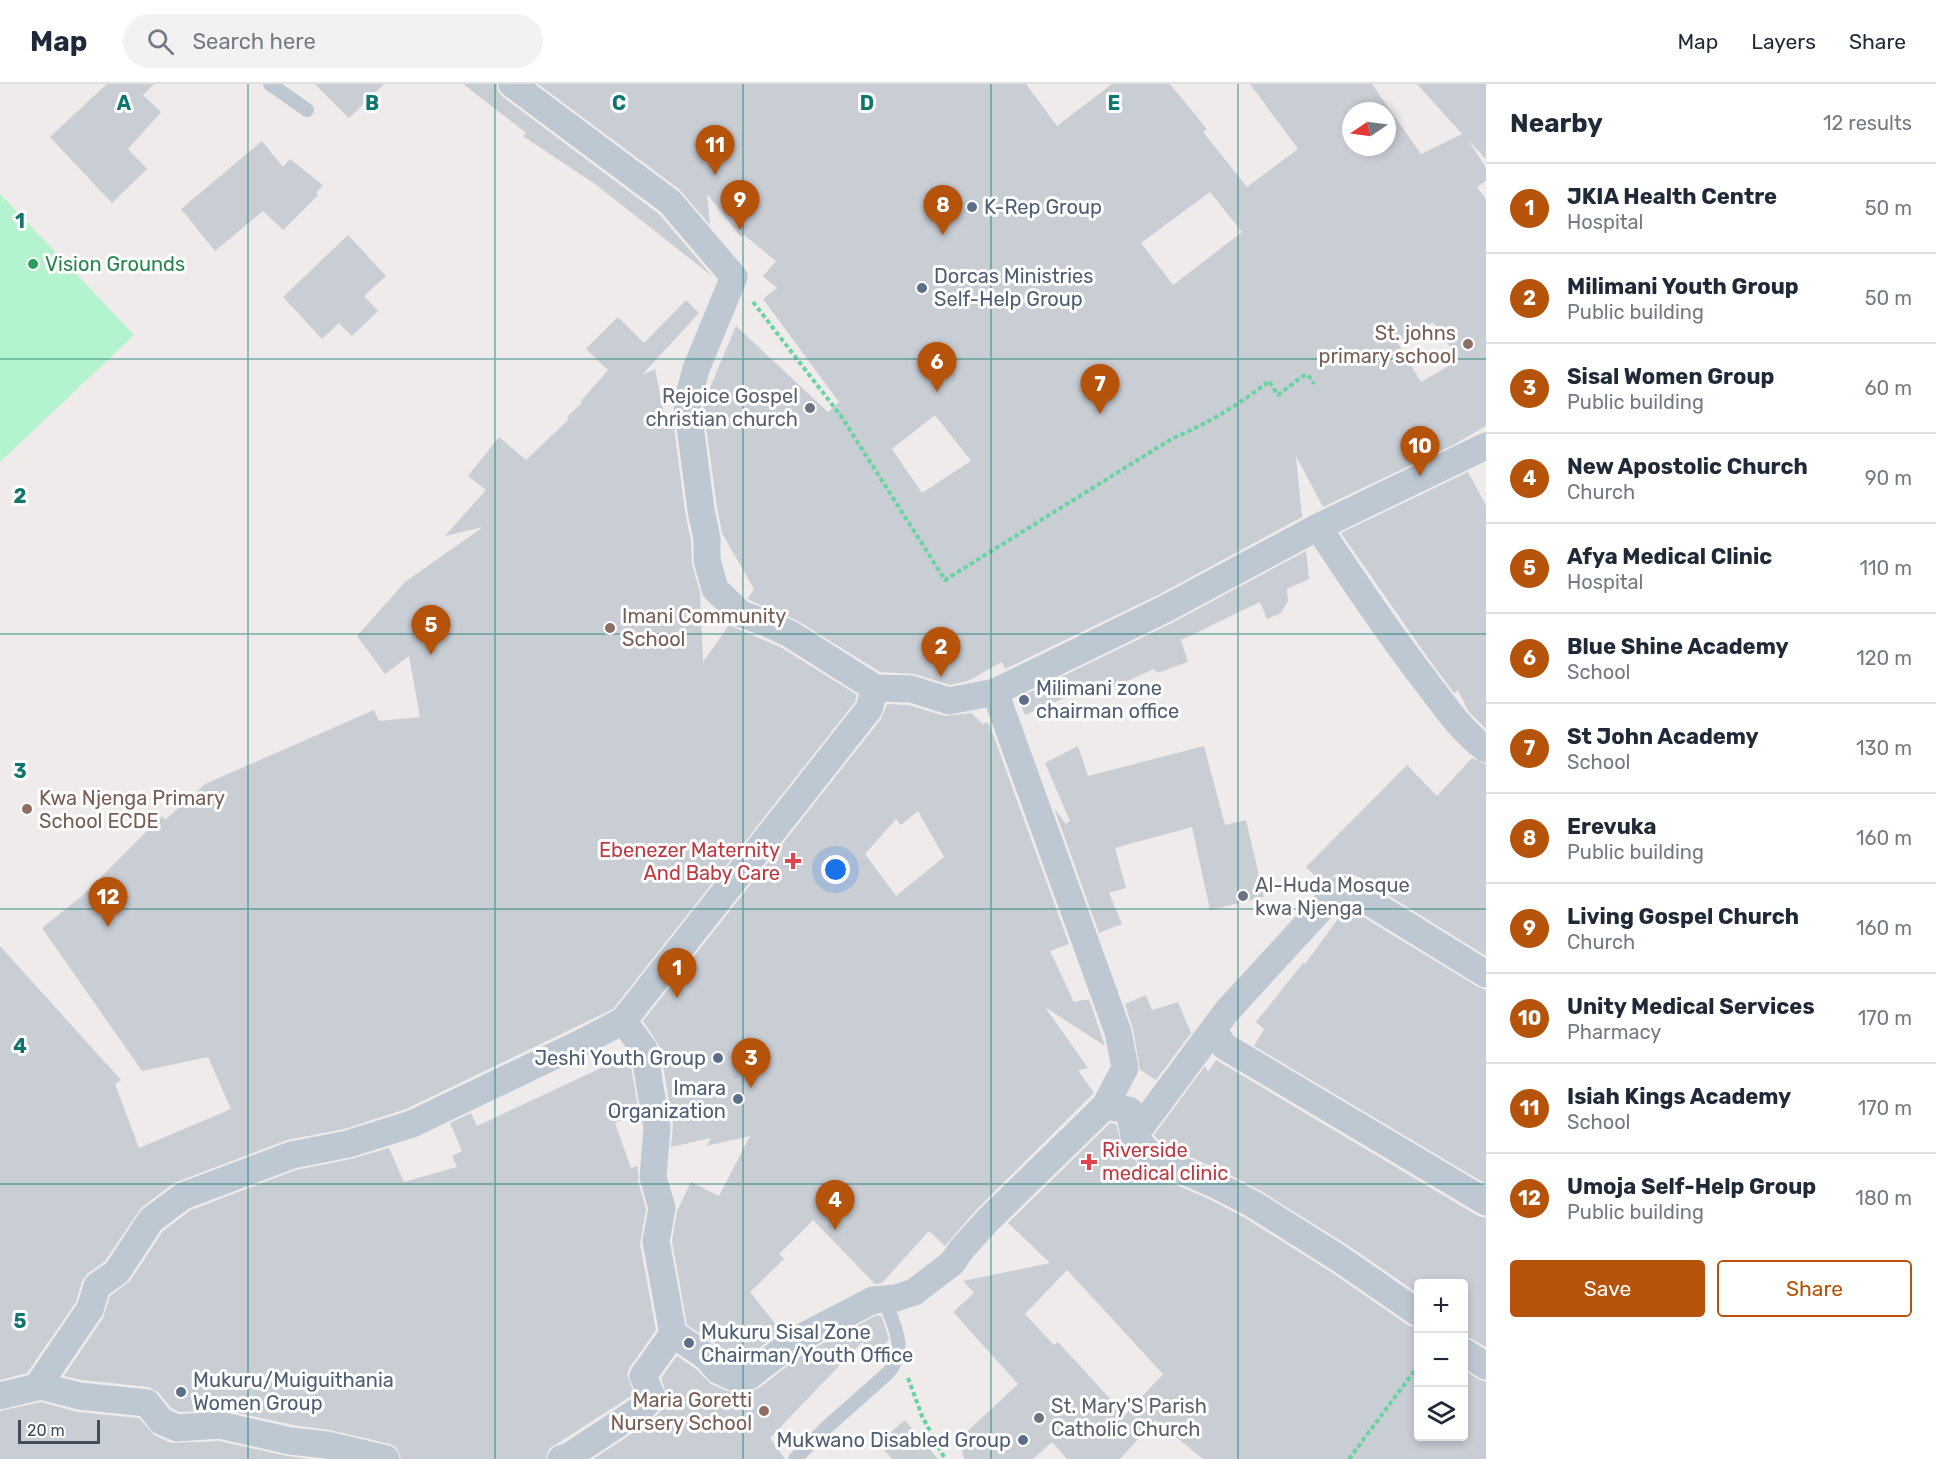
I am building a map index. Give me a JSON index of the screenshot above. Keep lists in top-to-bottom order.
{
  "places": {
    "other": [
      "K-Rep Group",
      "Vision Grounds",
      "Dorcas Ministries Self-Help Group",
      "St. johns primary school",
      "Rejoice Gospel christian church",
      "Imani Community School",
      "Milimani zone chairman office",
      "Kwa Njenga Primary School ECDE",
      "Al-Huda Mosque kwa Njenga",
      "Jeshi Youth Group",
      "Imara Organization",
      "Mukuru Sisal Zone Chairman/Youth Office",
      "Mukuru/Muiguithania Women Group",
      "Maria Goretti Nursery School",
      "St. Mary'S Parish Catholic Church",
      "Mukwano Disabled Group"
    ],
    "health": ["Ebenezer Maternity And Baby Care", "Riverside medical clinic"]
  },
  "scale_bar": "20 m",
  "north": "left",
  "page": {
    "header": "Map",
    "search": "Search here",
    "nav": ["Map", "Layers", "Share"],
    "heading": ["Nearby", "12 results"],
    "pins": [
      "11",
      "9",
      "8",
      "6",
      "7",
      "10",
      "5",
      "2",
      "12",
      "1",
      "3",
      "4"
    ],
    "list": [
      {
        "mark": "1",
        "name": "JKIA Health Centre",
        "note": "Hospital",
        "value": "50 m"
      },
      {
        "mark": "2",
        "name": "Milimani Youth Group",
        "note": "Public building",
        "value": "50 m"
      },
      {
        "mark": "3",
        "name": "Sisal Women Group",
        "note": "Public building",
        "value": "60 m"
      },
      {
        "mark": "4",
        "name": "New Apostolic Church",
        "note": "Church",
        "value": "90 m"
      },
      {
        "mark": "5",
        "name": "Afya Medical Clinic",
        "note": "Hospital",
        "value": "110 m"
      },
      {
        "mark": "6",
        "name": "Blue Shine Academy",
        "note": "School",
        "value": "120 m"
      },
      {
        "mark": "7",
        "name": "St John Academy",
        "note": "School",
        "value": "130 m"
      },
      {
        "mark": "8",
        "name": "Erevuka",
        "note": "Public building",
        "value": "160 m"
      },
      {
        "mark": "9",
        "name": "Living Gospel Church",
        "note": "Church",
        "value": "160 m"
      },
      {
        "mark": "10",
        "name": "Unity Medical Services",
        "note": "Pharmacy",
        "value": "170 m"
      },
      {
        "mark": "11",
        "name": "Isiah Kings Academy",
        "note": "School",
        "value": "170 m"
      },
      {
        "mark": "12",
        "name": "Umoja Self-Help Group",
        "note": "Public building",
        "value": "180 m"
      }
    ],
    "buttons": ["Save", "Share"],
    "map_buttons": ["+", "−"],
    "scale": "20 m"
  },
  "grid": {
    "columns": [
      "A",
      "B",
      "C",
      "D",
      "E"
    ],
    "rows": [
      "1",
      "2",
      "3",
      "4",
      "5"
    ]
  }
}
